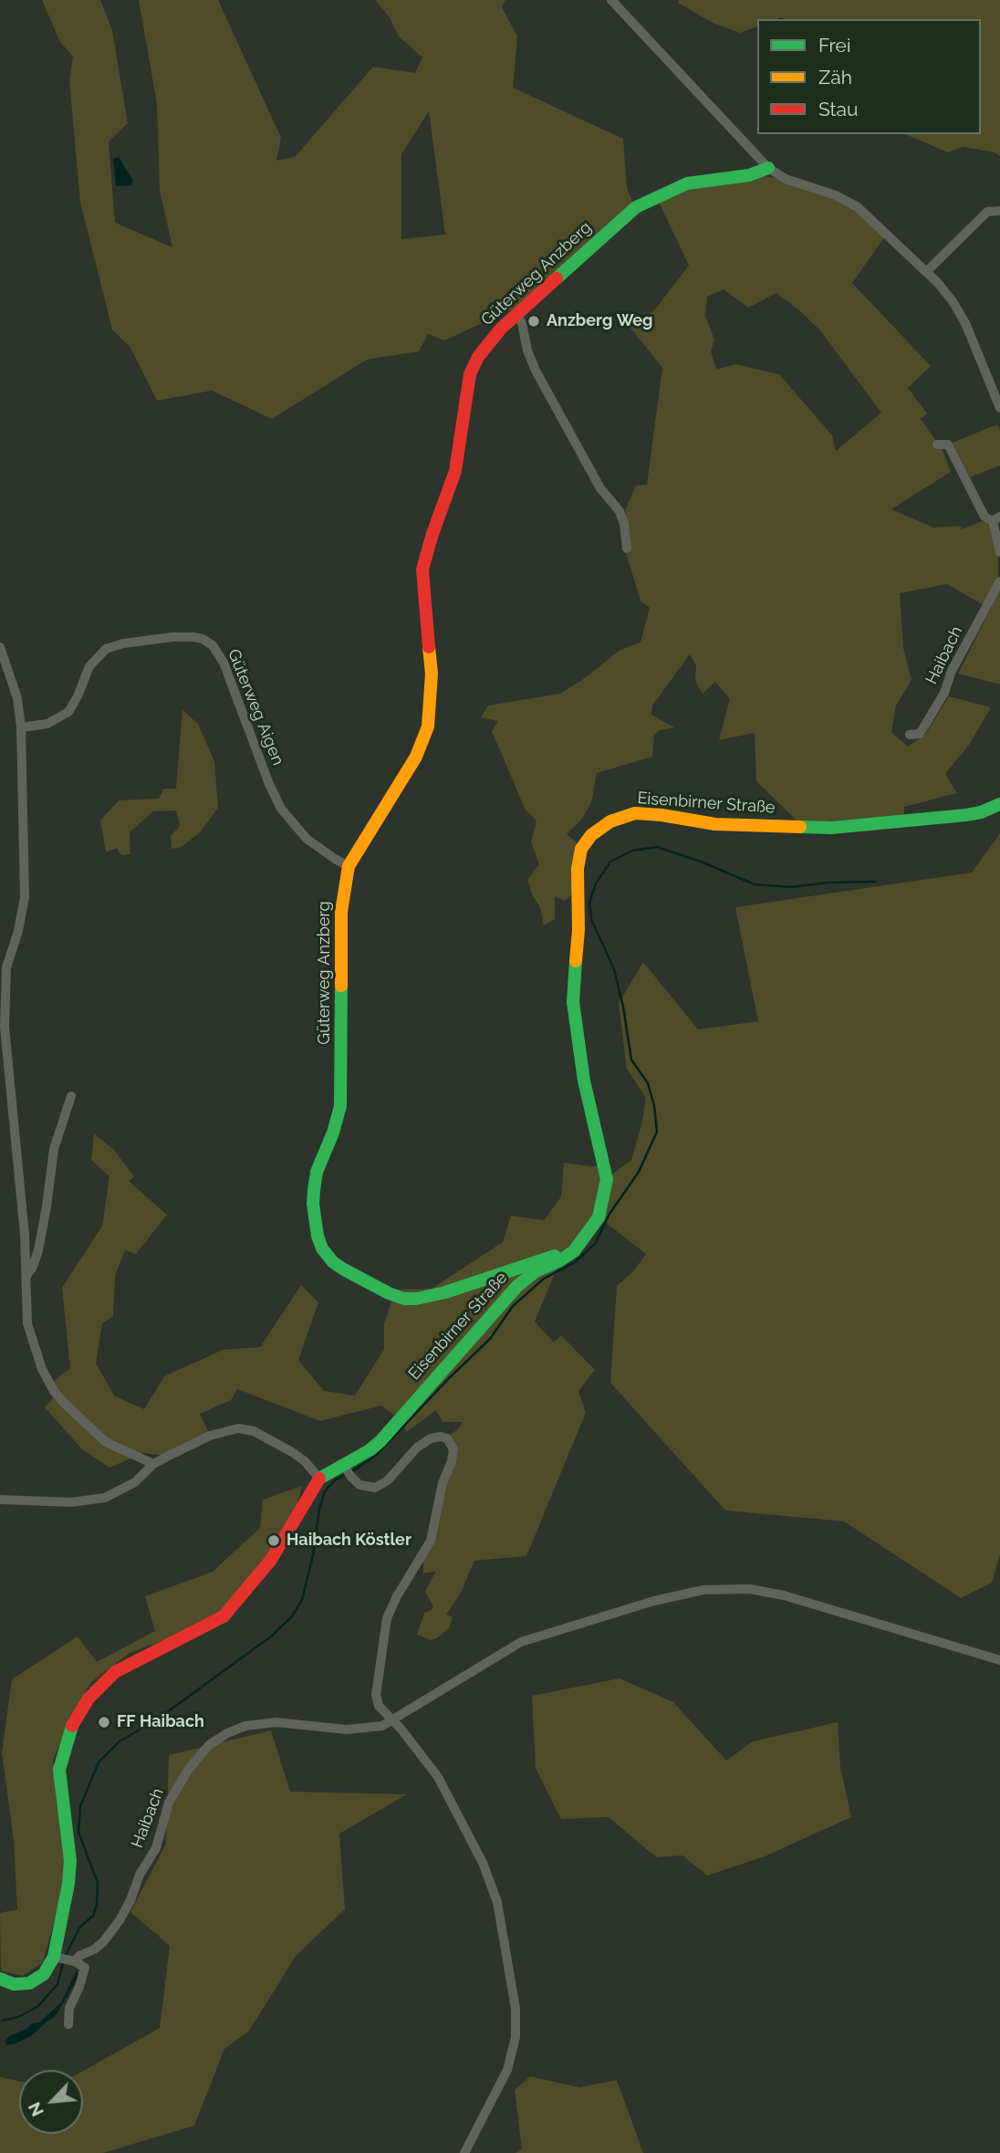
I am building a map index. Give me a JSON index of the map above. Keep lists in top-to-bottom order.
{
  "streets": {
    "main road": ["Güterweg Anzberg", "Eisenbirner Straße"],
    "street": ["Haibach", "Güterweg Aigen"]
  },
  "crossings": [
    ["Güterweg Anzberg", "Güterweg Aigen"],
    ["Güterweg Anzberg", "Eisenbirner Straße"],
    ["Haibach", "Eisenbirner Straße"]
  ],
  "places": ["Anzberg Weg", "Haibach Köstler", "FF Haibach"],
  "legend": ["Frei", "Zäh", "Stau"],
  "north": "bottom left"
}
